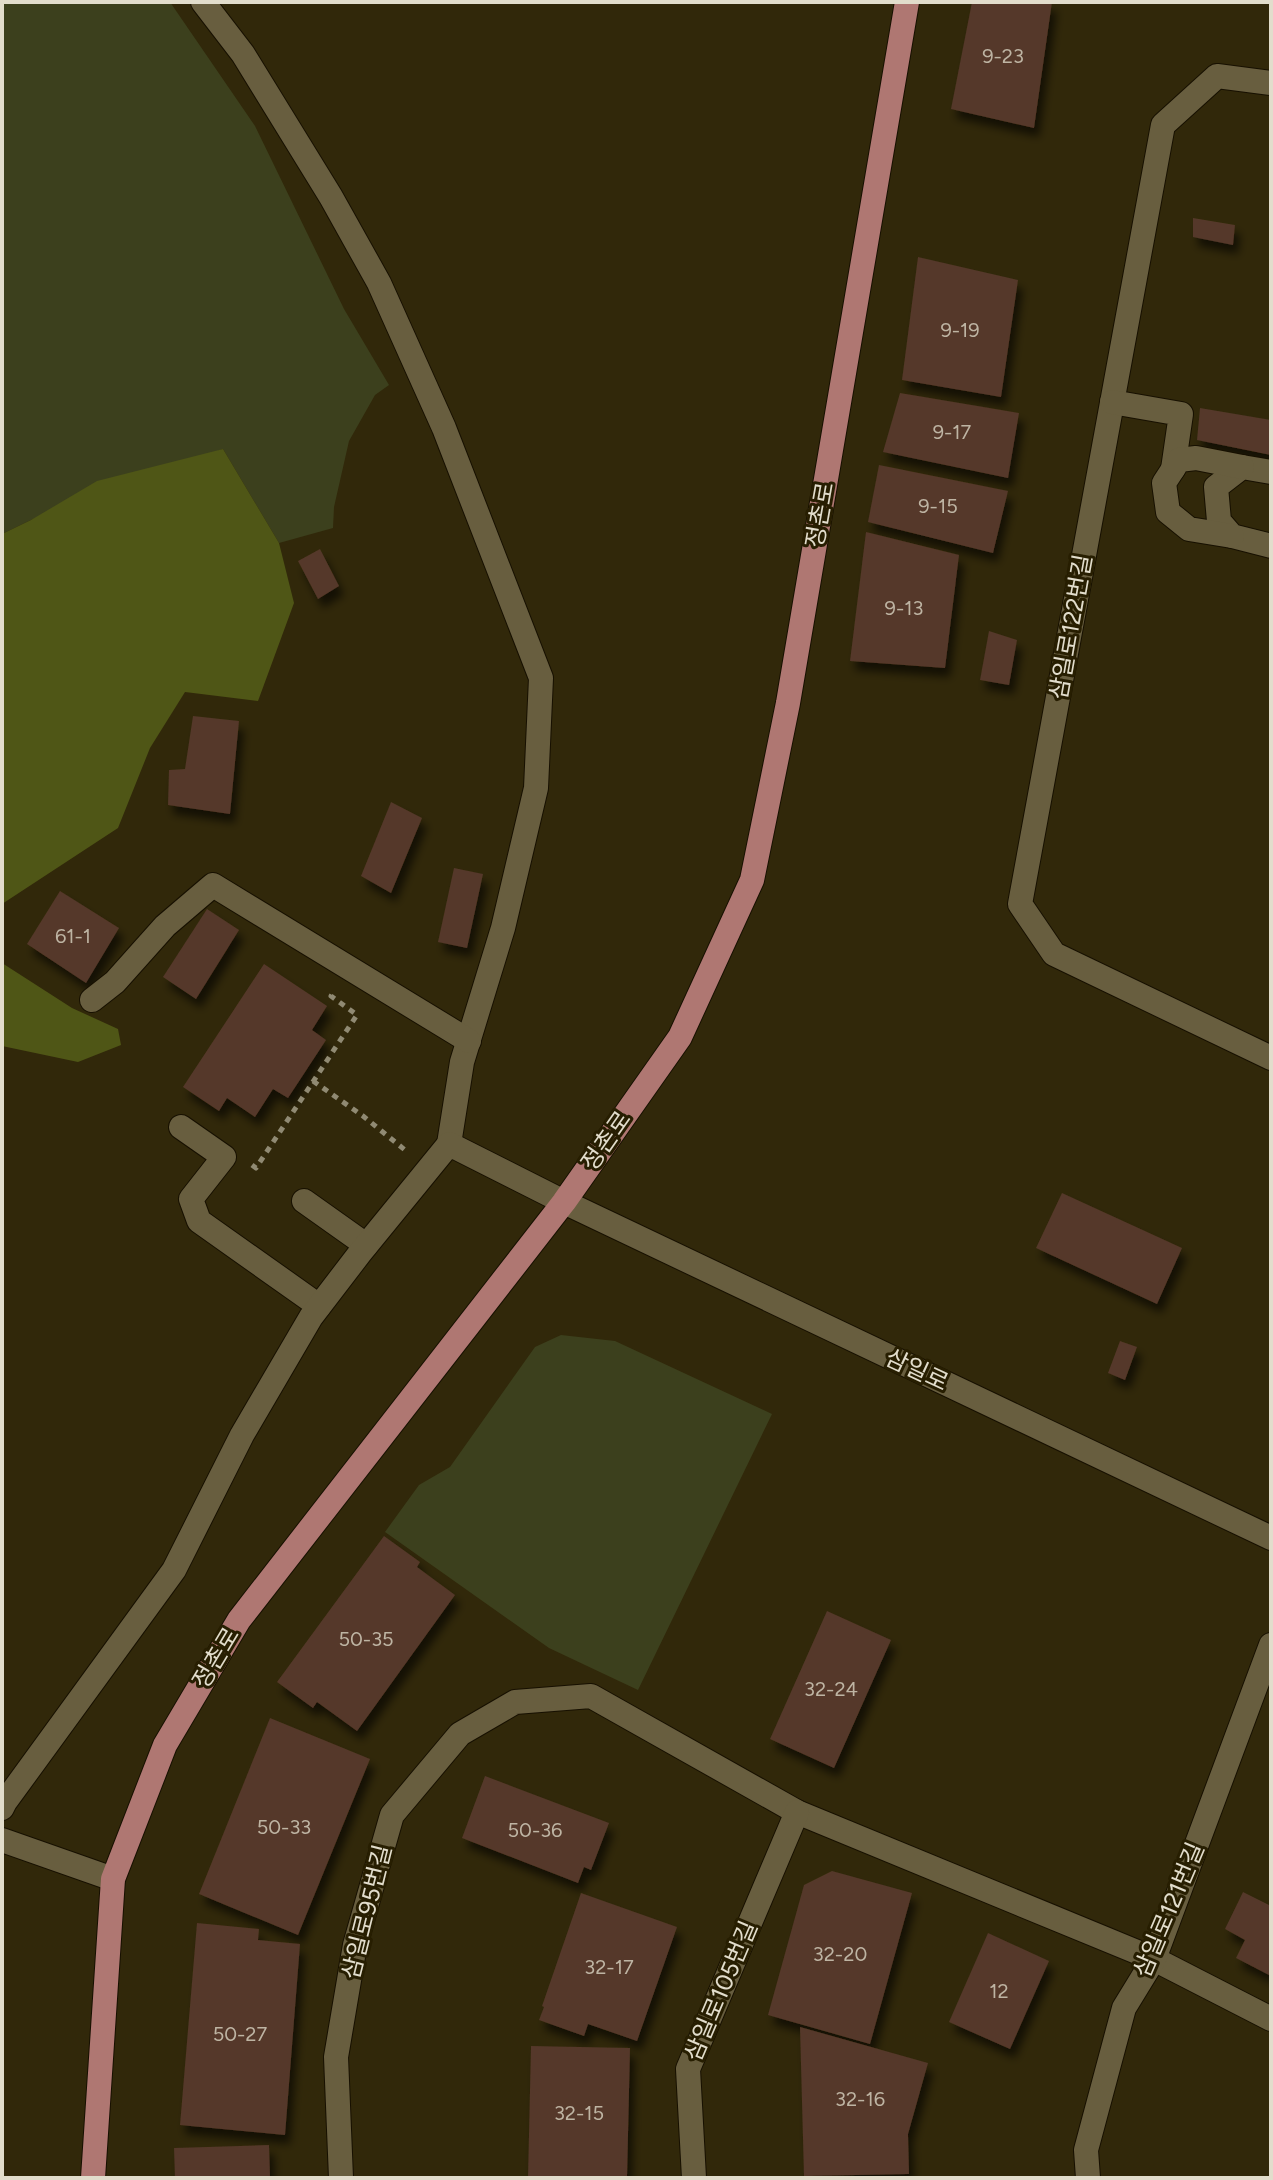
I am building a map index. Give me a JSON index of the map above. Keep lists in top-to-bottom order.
{
  "streets": {
    "main road": ["정촌로"],
    "street": [
      "삼일로122번길",
      "삼일로",
      "삼일로121번길",
      "삼일로95번길",
      "삼일로105번길"
    ]
  },
  "crossings": [
    ["정촌로", "삼일로"],
    ["삼일로95번길", "삼일로105번길"]
  ],
  "house_numbers": [
    "9-23",
    "9-19",
    "9-17",
    "9-15",
    "9-13",
    "61-1",
    "50-35",
    "32-24",
    "50-33",
    "50-36",
    "32-20",
    "32-17",
    "12",
    "50-27",
    "32-16",
    "32-15"
  ]
}
